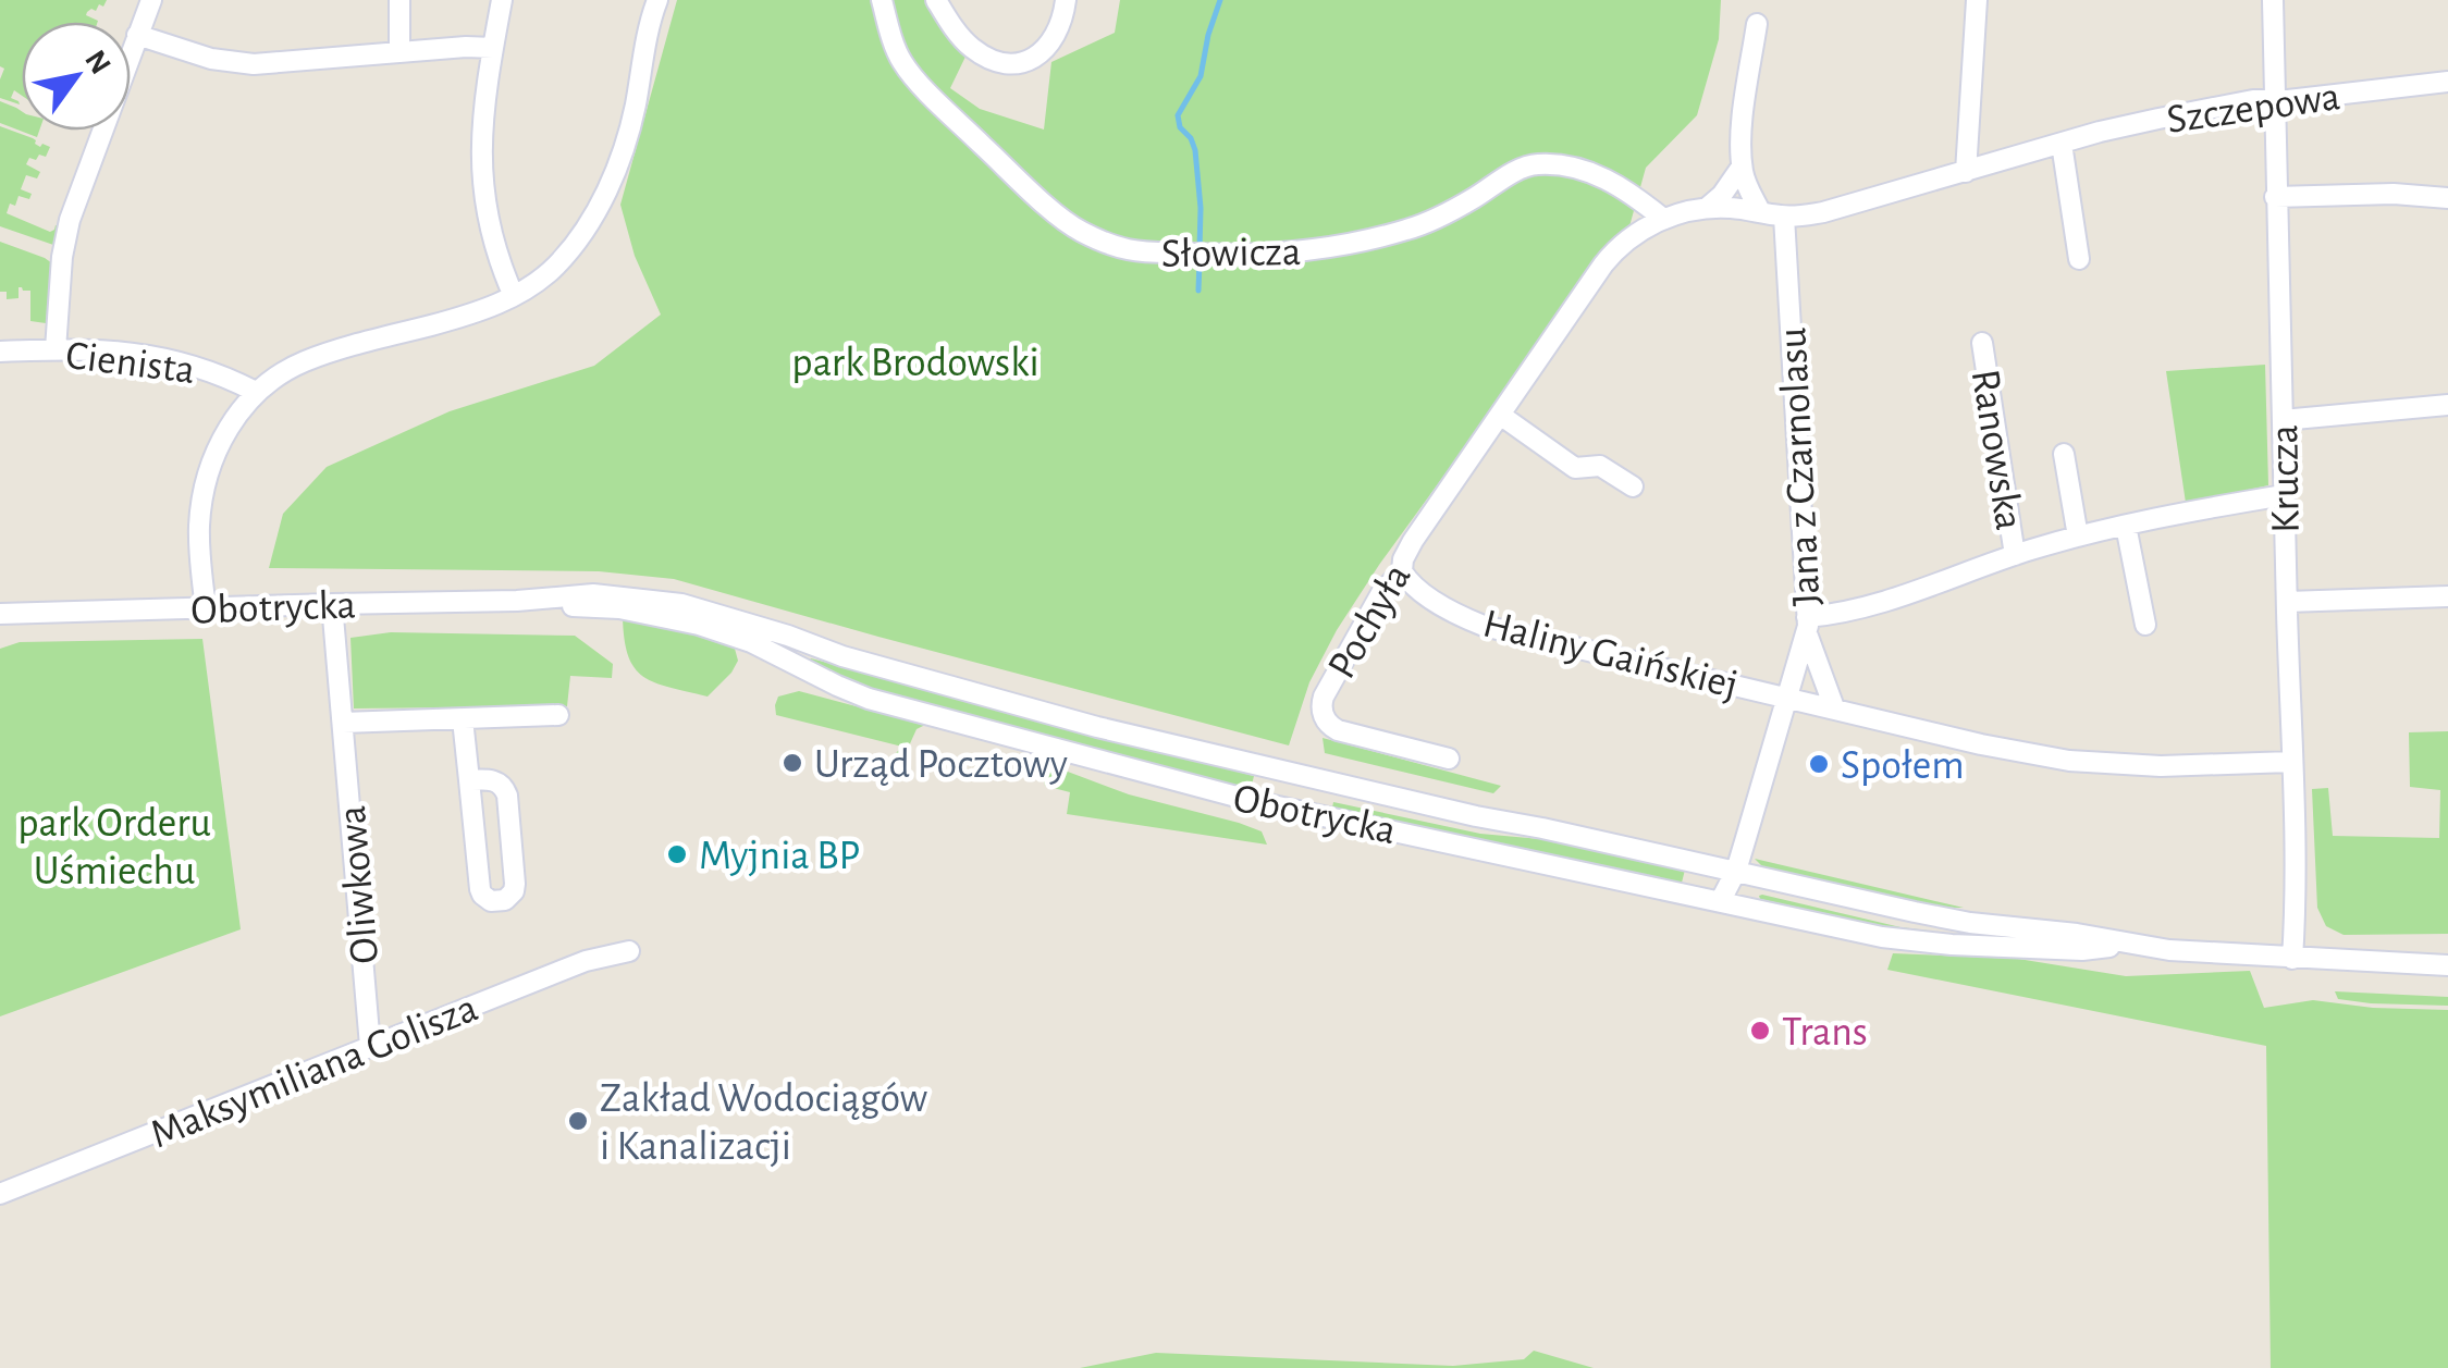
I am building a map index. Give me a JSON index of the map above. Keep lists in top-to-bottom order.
{
  "streets": {
    "street": [
      "Szczepowa",
      "Słowicza",
      "Cienista",
      "Ranowska",
      "Jana z Czarnolasu",
      "Krucza",
      "Obotrycka",
      "Pochyła",
      "Haliny Gaińskiej",
      "Oliwkowa",
      "Maksymiliana Golisza"
    ]
  },
  "crossings": [
    ["Szczepowa", "Jana z Czarnolasu"],
    ["Szczepowa", "Krucza"],
    ["Szczepowa", "Pochyła"],
    ["Słowicza", "Pochyła"],
    ["Ranowska", "Jana z Czarnolasu"],
    ["Ranowska", "Krucza"],
    ["Jana z Czarnolasu", "Obotrycka"],
    ["Jana z Czarnolasu", "Haliny Gaińskiej"],
    ["Krucza", "Obotrycka"],
    ["Krucza", "Haliny Gaińskiej"],
    ["Obotrycka", "Oliwkowa"],
    ["Pochyła", "Haliny Gaińskiej"],
    ["Oliwkowa", "Maksymiliana Golisza"]
  ],
  "parks": ["park Brodowski", "park Orderu Uśmiechu"],
  "places": [
    "Urząd Pocztowy",
    "Społem",
    "Myjnia BP",
    "Trans",
    "Zakład Wodociągów i Kanalizacji"
  ],
  "north": "top right"
}
